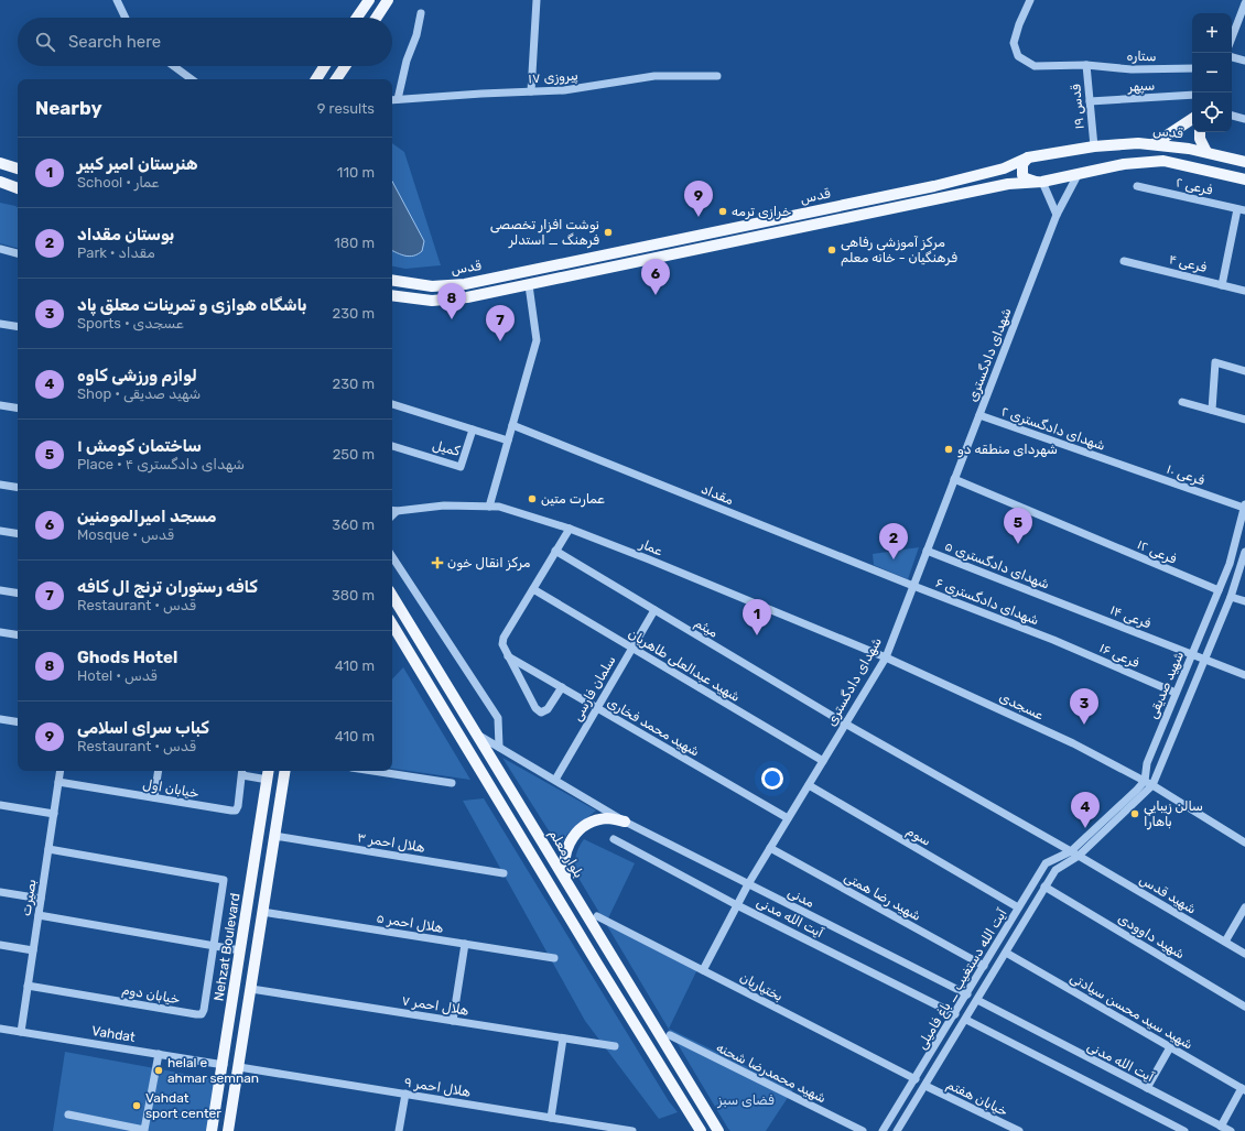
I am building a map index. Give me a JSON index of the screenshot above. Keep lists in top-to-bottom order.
{
  "streets": {
    "main road": ["قدس", "بلوار معلم", "Nehzat Boulevard"],
    "street": [
      "ستاره",
      "پیروزی ۱۷",
      "سپهر",
      "قدس ۱۹",
      "فرعی ۲",
      "فرعی ۴",
      "شهدای دادگستری",
      "شهدای دادگستری ۲",
      "کمیل",
      "فرعی ۱۰",
      "مقداد",
      "عمار",
      "فرعی ۱۲",
      "شهدای دادگستری ۵",
      "شهدای دادگستری ۶",
      "فرعی ۱۴",
      "میثم",
      "فرعی ۱۶",
      "شهید عبدالعلی طاهریان",
      "شهید صدیقی",
      "سلمان فارسی",
      "عسجدی",
      "شهید محمد فخاری",
      "خیابان اول",
      "سوم",
      "هلال احمر ۳",
      "شهید قدس",
      "شهید رضا همتی",
      "بصیرت",
      "مدنی",
      "آیت الله مدنی",
      "هلال احمر ۵",
      "شهید داوودی",
      "آیت الله دستغیب _ باغ فامیلی",
      "بختیاریان",
      "خیابان دوم",
      "هلال احمر ۷",
      "شهید سید محسن سیادتی",
      "Vahdat",
      "شهید محمدرضا شحنه",
      "هلال احمر ۹",
      "خیابان هفتم"
    ]
  },
  "crossings": [
    ["ستاره", "قدس ۱۹"],
    ["سپهر", "قدس ۱۹"],
    ["قدس ۱۹", "قدس"],
    ["شهدای دادگستری", "شهدای دادگستری ۲"],
    ["شهدای دادگستری", "مقداد"],
    ["شهدای دادگستری", "عمار"],
    ["شهدای دادگستری", "فرعی ۱۲"],
    ["شهدای دادگستری", "شهدای دادگستری ۵"],
    ["شهدای دادگستری", "شهدای دادگستری ۶"],
    ["شهدای دادگستری", "میثم"],
    ["شهدای دادگستری", "شهید عبدالعلی طاهریان"],
    ["شهدای دادگستری", "عسجدی"],
    ["شهدای دادگستری", "شهید محمد فخاری"],
    ["شهدای دادگستری", "سوم"],
    ["شهدای دادگستری", "شهید رضا همتی"],
    ["شهدای دادگستری", "مدنی"],
    ["شهدای دادگستری", "آیت الله مدنی"],
    ["شهدای دادگستری", "بختیاریان"],
    ["شهدای دادگستری ۲", "فرعی ۱۰"],
    ["فرعی ۱۰", "شهید صدیقی"],
    ["مقداد", "شهدای دادگستری ۶"],
    ["عمار", "عسجدی"],
    ["فرعی ۱۲", "شهید صدیقی"],
    ["شهدای دادگستری ۵", "فرعی ۱۴"],
    ["شهدای دادگستری ۶", "فرعی ۱۶"],
    ["فرعی ۱۴", "شهید صدیقی"],
    ["میثم", "سلمان فارسی"],
    ["میثم", "شهید قدس"],
    ["میثم", "آیت الله دستغیب _ باغ فامیلی"],
    ["فرعی ۱۶", "شهید صدیقی"],
    ["شهید عبدالعلی طاهریان", "سلمان فارسی"],
    ["شهید صدیقی", "عسجدی"],
    ["شهید صدیقی", "شهید قدس"],
    ["شهید صدیقی", "آیت الله دستغیب _ باغ فامیلی"],
    ["سلمان فارسی", "شهید محمد فخاری"],
    ["سلمان فارسی", "مدنی"],
    ["خیابان اول", "بصیرت"],
    ["سوم", "آیت الله دستغیب _ باغ فامیلی"],
    ["بلوار معلم", "مدنی"],
    ["شهید قدس", "آیت الله دستغیب _ باغ فامیلی"],
    ["شهید رضا همتی", "آیت الله دستغیب _ باغ فامیلی"],
    ["بصیرت", "خیابان دوم"],
    ["بصیرت", "Vahdat"],
    ["مدنی", "آیت الله دستغیب _ باغ فامیلی"],
    ["آیت الله مدنی", "آیت الله دستغیب _ باغ فامیلی"],
    ["شهید داوودی", "آیت الله دستغیب _ باغ فامیلی"],
    ["Nehzat Boulevard", "Vahdat"],
    ["آیت الله دستغیب _ باغ فامیلی", "بختیاریان"],
    ["آیت الله دستغیب _ باغ فامیلی", "شهید سید محسن سیادتی"],
    ["آیت الله دستغیب _ باغ فامیلی", "خیابان هفتم"]
  ],
  "parks": ["فضای سبز"],
  "places": {
    "other": [
      "خرازی ترمه",
      "نوشت افزار تخصصی فرهنگ _ استدلر",
      "مرکز آموزشی رفاهی فرهنگیان - خانه معلم",
      "شهردای منطقه دو",
      "عمارت متین",
      "سالن زيبايي باهارا",
      "helal e ahmar semnan",
      "Vahdat sport center"
    ],
    "health": ["مرکز انقال خون"]
  },
  "page": {
    "map_buttons": ["+", "−"],
    "search": "Search here",
    "heading": ["Nearby", "9 results"],
    "list": [
      {
        "mark": "1",
        "name": "هنرستان امیر کبیر",
        "note": "School · عمار",
        "value": "110 m"
      },
      {
        "mark": "2",
        "name": "بوستان مقداد",
        "note": "Park · مقداد",
        "value": "180 m"
      },
      {
        "mark": "3",
        "name": "باشگاه هوازی و تمرینات معلق پاد",
        "note": "Sports · عسجدی",
        "value": "230 m"
      },
      {
        "mark": "4",
        "name": "لوازم ورزشی کاوه",
        "note": "Shop · شهید صدیقی",
        "value": "230 m"
      },
      {
        "mark": "5",
        "name": "ساختمان کومش ۱",
        "note": "Place · شهدای دادگستری ۴",
        "value": "250 m"
      },
      {
        "mark": "6",
        "name": "مسجد امیرالمومنین",
        "note": "Mosque · قدس",
        "value": "360 m"
      },
      {
        "mark": "7",
        "name": "کافه رستوران ترنج ال کافه",
        "note": "Restaurant · قدس",
        "value": "380 m"
      },
      {
        "mark": "8",
        "name": "Ghods Hotel",
        "note": "Hotel · قدس",
        "value": "410 m"
      },
      {
        "mark": "9",
        "name": "کباب سرای اسلامی",
        "note": "Restaurant · قدس",
        "value": "410 m"
      }
    ],
    "pins": [
      "9",
      "6",
      "8",
      "7",
      "5",
      "2",
      "1",
      "3",
      "4"
    ]
  }
}
